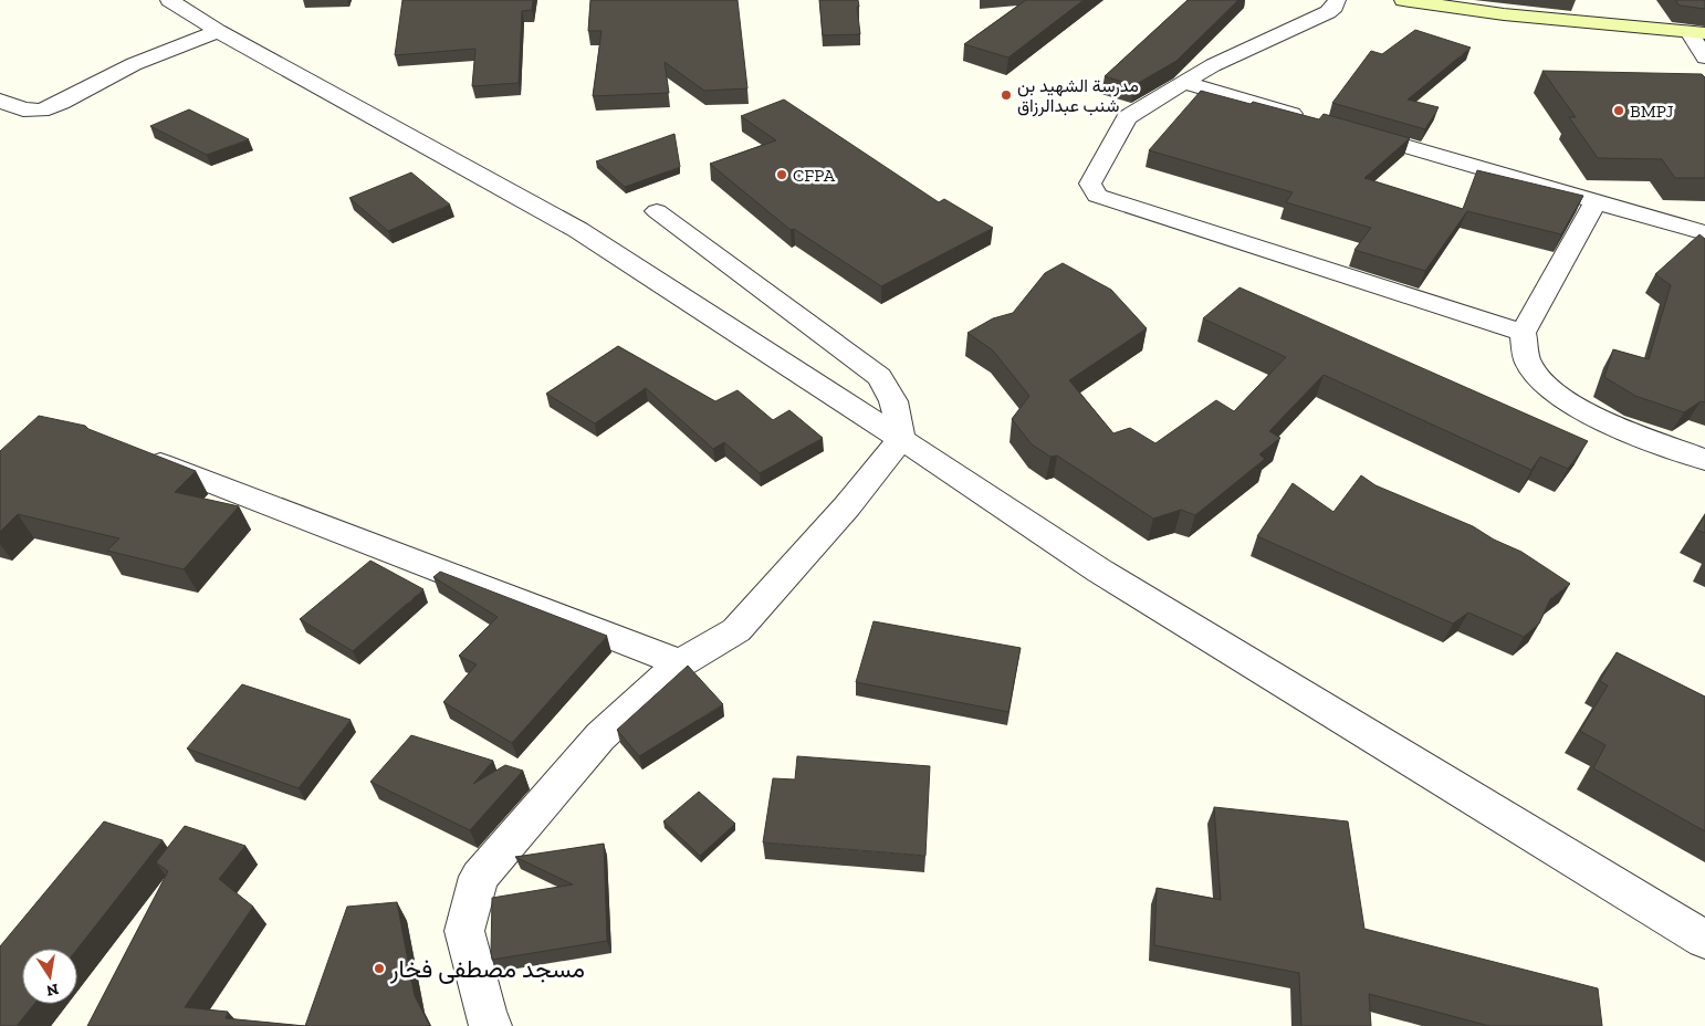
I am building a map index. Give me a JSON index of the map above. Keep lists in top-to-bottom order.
{
  "places": [
    "مدرسة الشهيد بن شنب عبدالرزاق",
    "BMPJ",
    "CFPA",
    "مسجد مصطفى فخار"
  ],
  "north": "bottom"
}
